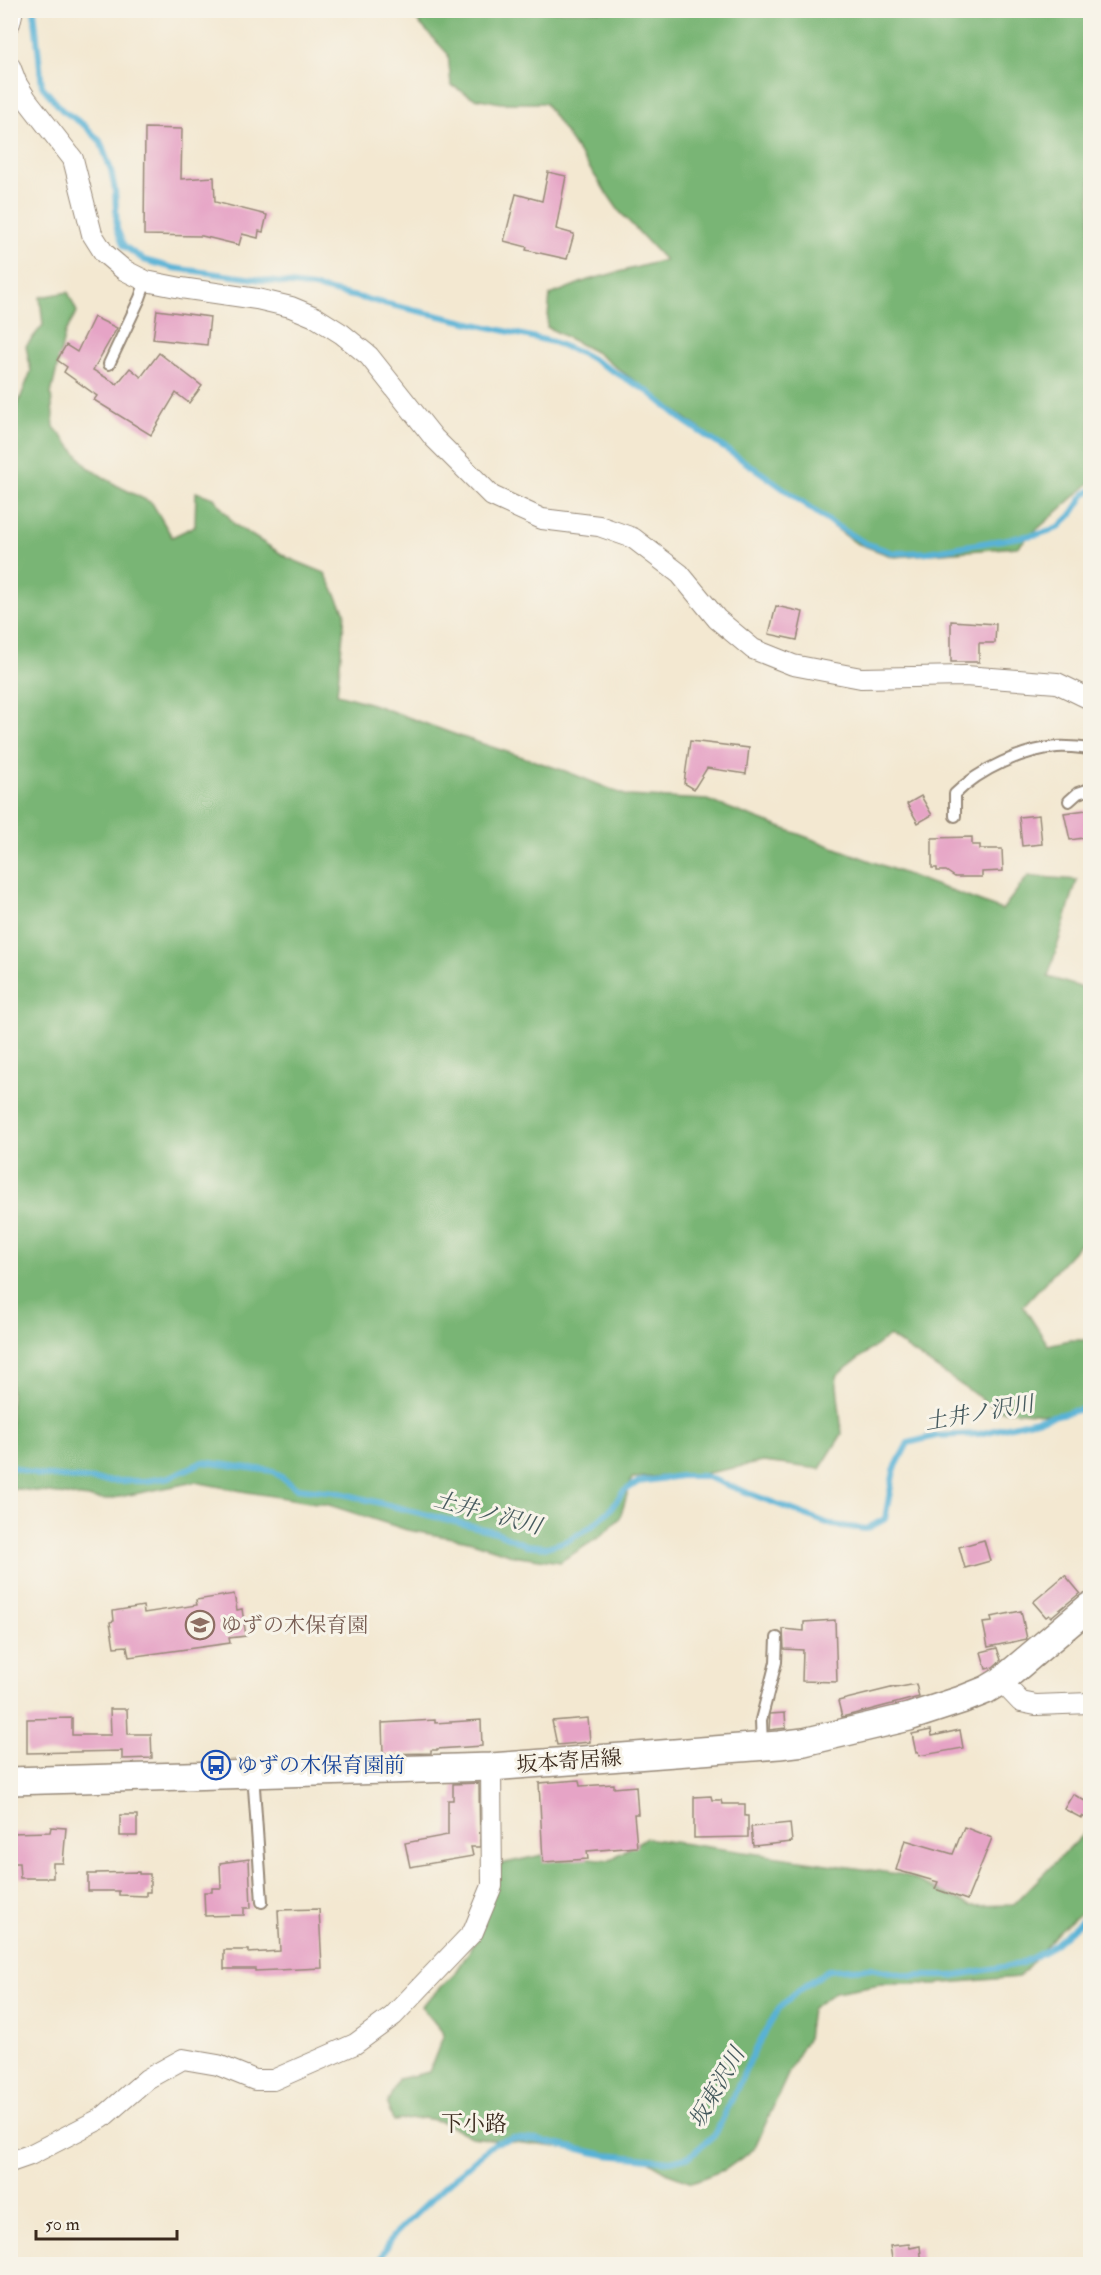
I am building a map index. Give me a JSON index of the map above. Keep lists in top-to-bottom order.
{
  "streets": {
    "main road": ["坂本寄居線"]
  },
  "districts": ["下小路"],
  "water": ["土井ノ沢川", "坂東沢川"],
  "places": {
    "school or university": ["ゆずの木保育園"],
    "bus stop": ["ゆずの木保育園前"]
  },
  "scale_bar": "50 m"
}
